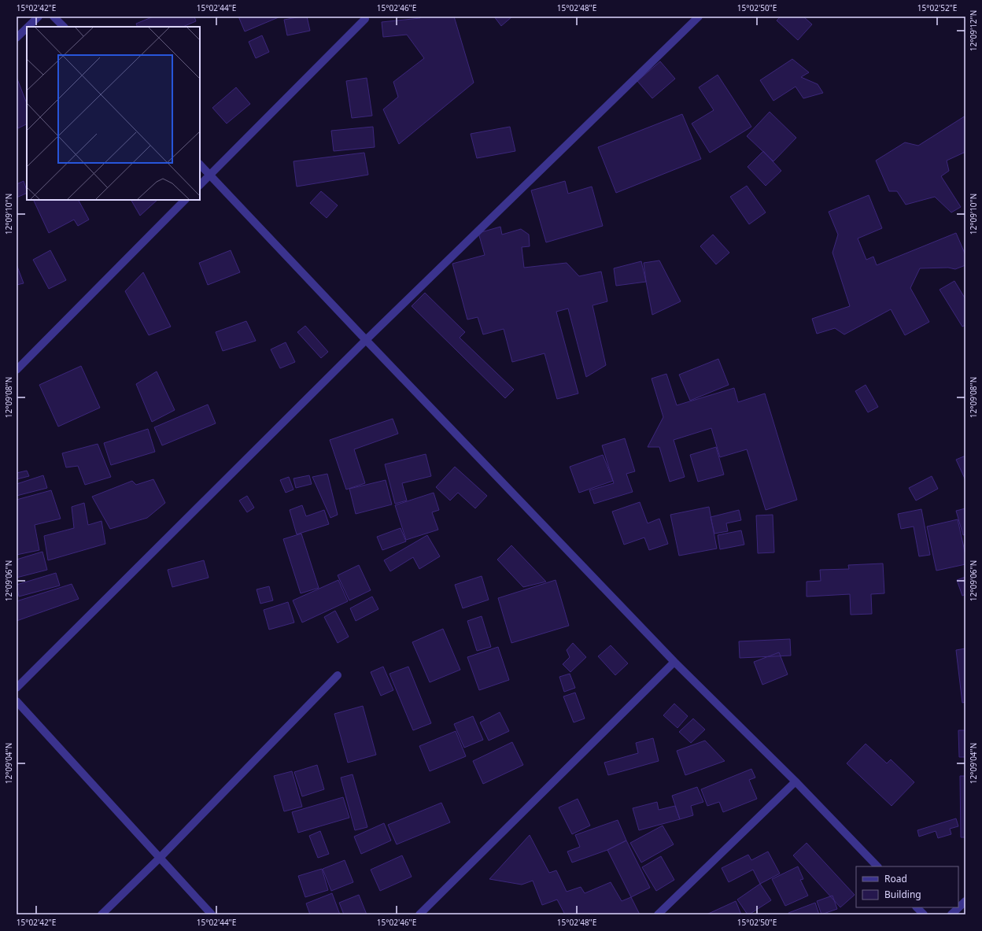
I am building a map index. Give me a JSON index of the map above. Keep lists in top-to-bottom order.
{
  "legend": ["Road", "Building"],
  "coordinates": [
    "15°02'42\"E",
    "15°02'44\"E",
    "15°02'46\"E",
    "15°02'48\"E",
    "15°02'50\"E",
    "15°02'52\"E",
    "12°09'12\"N",
    "12°09'10\"N",
    "12°09'08\"N",
    "12°09'06\"N",
    "12°09'04\"N"
  ]
}
